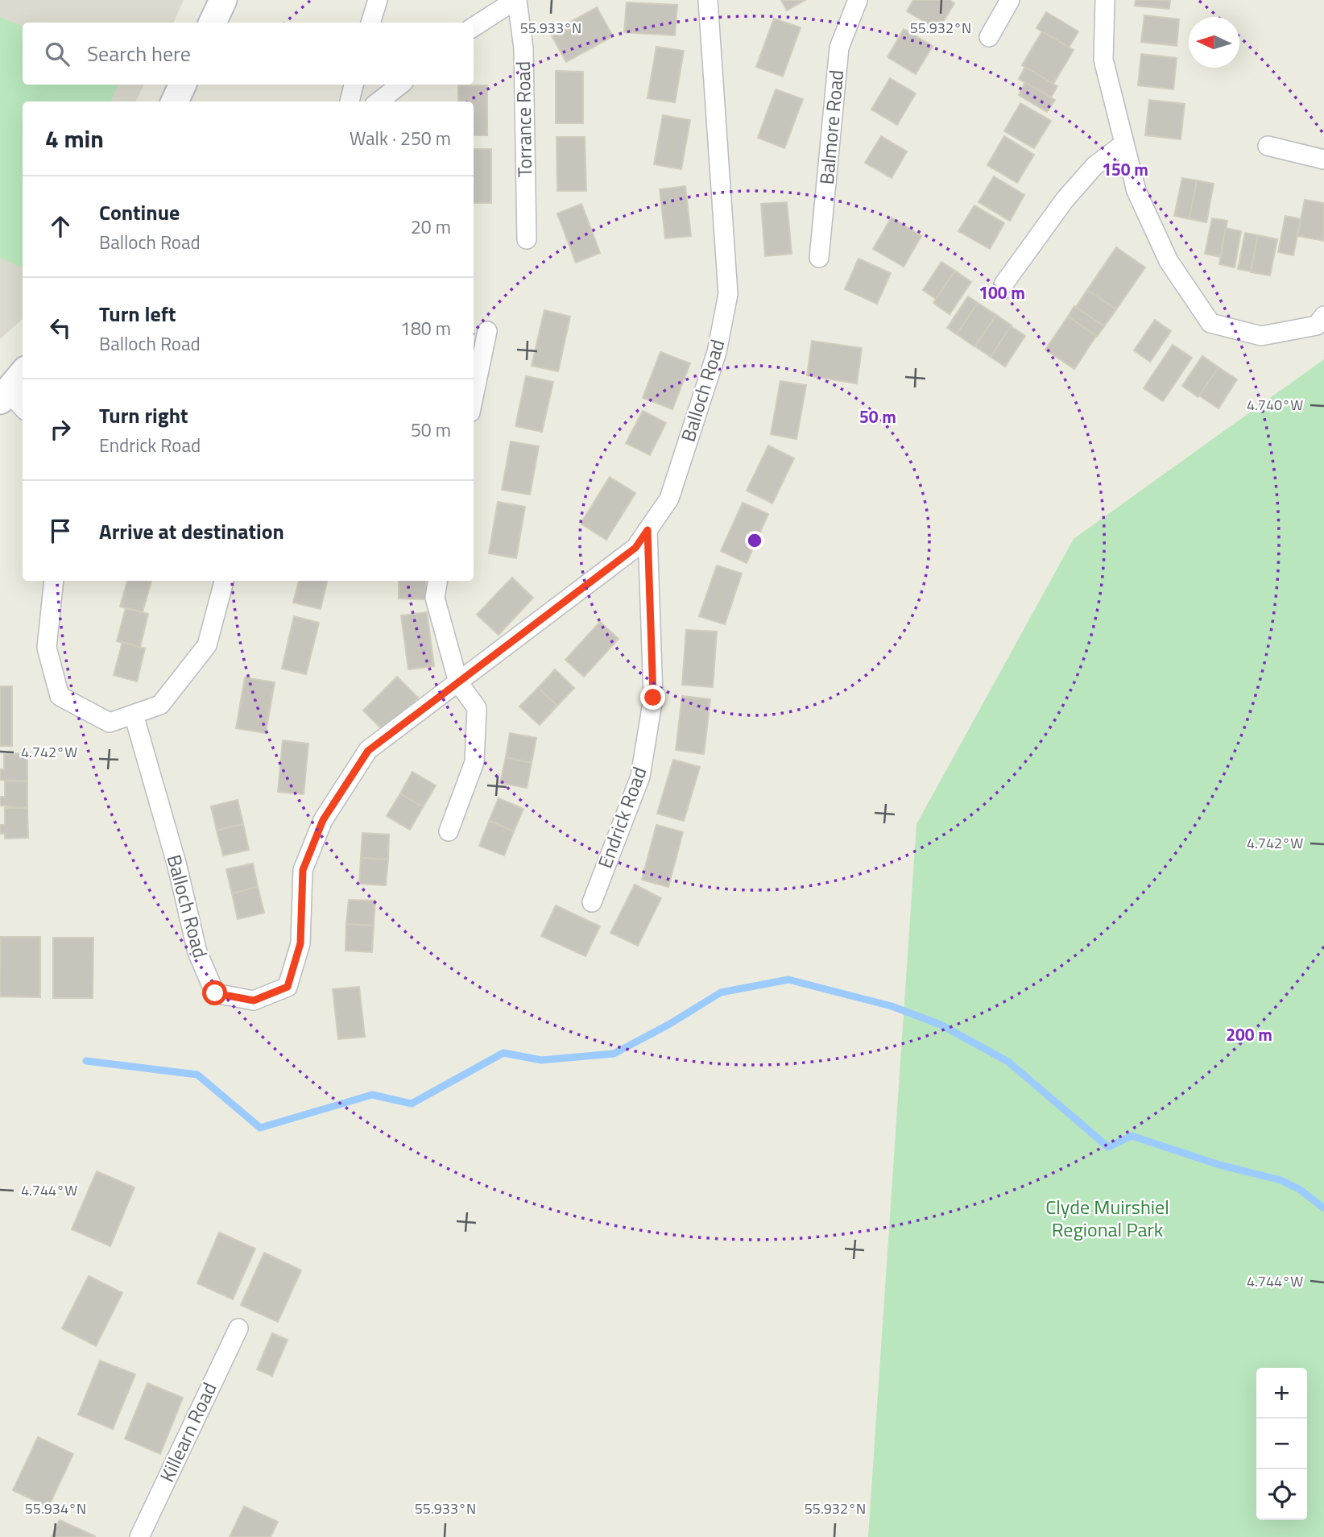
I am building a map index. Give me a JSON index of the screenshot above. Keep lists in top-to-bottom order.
{
  "streets": {
    "street": [
      "Torrance Road",
      "Balmore Road",
      "Balloch Road",
      "Endrick Road",
      "Killearn Road"
    ]
  },
  "crossings": [
    ["Balloch Road", "Endrick Road"]
  ],
  "parks": ["Clyde Muirshiel Regional Park"],
  "north": "left",
  "page": {
    "search": "Search here",
    "heading": ["4 min", "Walk · 250 m"],
    "list": [
      ["Continue", "Balloch Road", "20 m"],
      ["Turn left", "Balloch Road", "180 m"],
      ["Turn right", "Endrick Road", "50 m"],
      "Arrive at destination"
    ],
    "map_buttons": ["+", "−"]
  },
  "coordinates": [
    "55.933°N",
    "55.932°N",
    "4.740°W",
    "4.742°W",
    "4.744°W",
    "55.934°N"
  ],
  "rings": [
    "150 m",
    "100 m",
    "50 m",
    "200 m"
  ]
}
